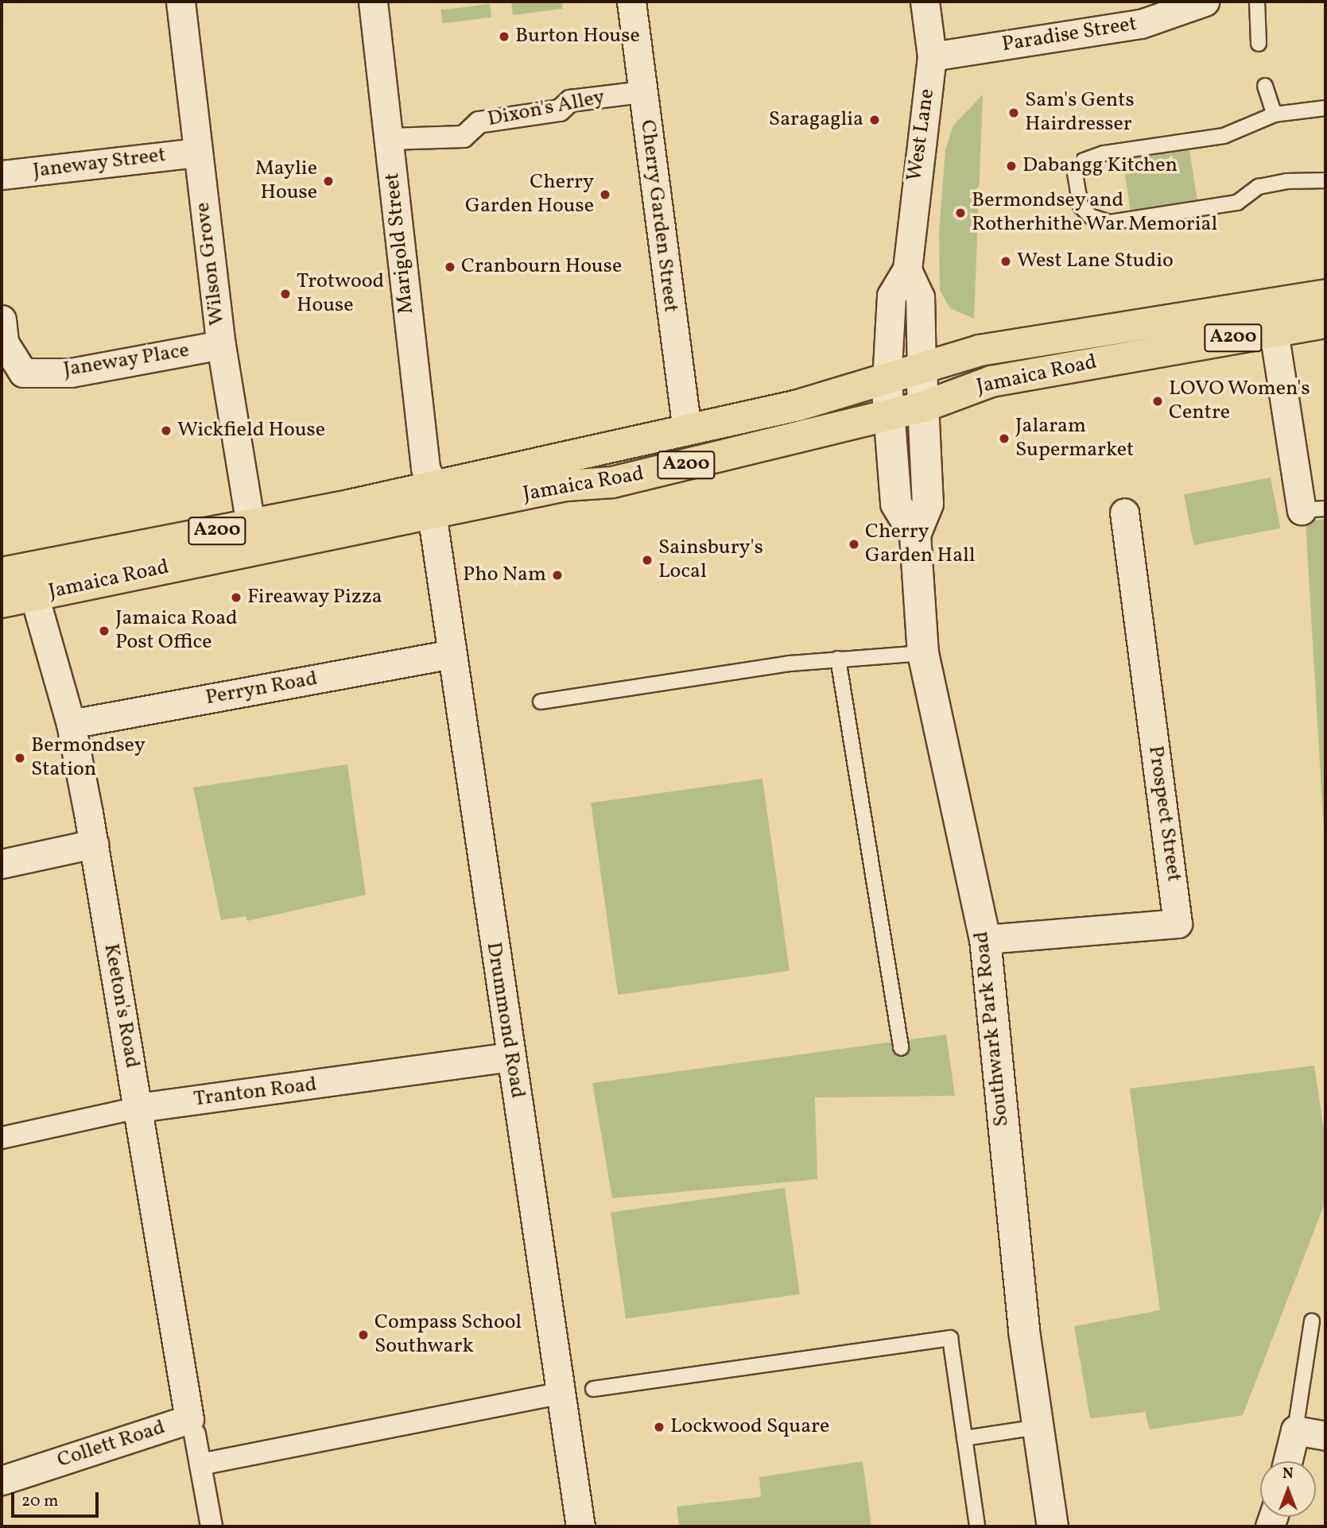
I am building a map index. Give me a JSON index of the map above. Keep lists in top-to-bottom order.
{
  "streets": {
    "main road": ["A200", "Jamaica Road"],
    "street": [
      "Paradise Street",
      "Dixon's Alley",
      "West Lane",
      "Janeway Street",
      "Cherry Garden Street",
      "Marigold Street",
      "Wilson Grove",
      "Janeway Place",
      "Perryn Road",
      "Prospect Street",
      "Keeton's Road",
      "Drummond Road",
      "Southwark Park Road",
      "Tranton Road",
      "Collett Road"
    ]
  },
  "crossings": [
    ["Paradise Street", "West Lane"],
    ["Dixon's Alley", "Cherry Garden Street"],
    ["Dixon's Alley", "Marigold Street"],
    ["West Lane", "Jamaica Road"],
    ["West Lane", "Southwark Park Road"],
    ["Janeway Street", "Wilson Grove"],
    ["Cherry Garden Street", "Jamaica Road"],
    ["Marigold Street", "Jamaica Road"],
    ["Marigold Street", "Drummond Road"],
    ["Wilson Grove", "Janeway Place"],
    ["Wilson Grove", "Jamaica Road"],
    ["Jamaica Road", "Keeton's Road"],
    ["Jamaica Road", "Drummond Road"],
    ["Jamaica Road", "Southwark Park Road"],
    ["Perryn Road", "Keeton's Road"],
    ["Perryn Road", "Drummond Road"],
    ["Prospect Street", "Southwark Park Road"],
    ["Keeton's Road", "Tranton Road"],
    ["Keeton's Road", "Collett Road"],
    ["Drummond Road", "Tranton Road"]
  ],
  "places": [
    "Burton House",
    "Sam's Gents Hairdresser",
    "Saragaglia",
    "Dabangg Kitchen",
    "Maylie House",
    "Cherry Garden House",
    "Bermondsey and Rotherhithe War Memorial",
    "West Lane Studio",
    "Cranbourn House",
    "Trotwood House",
    "LOVO Women's Centre",
    "Wickfield House",
    "Jalaram Supermarket",
    "Cherry Garden Hall",
    "Sainsbury's Local",
    "Pho Nam",
    "Fireaway Pizza",
    "Jamaica Road Post Office",
    "Bermondsey Station",
    "Compass School Southwark",
    "Lockwood Square"
  ],
  "scale_bar": "20 m",
  "north": "top"
}
